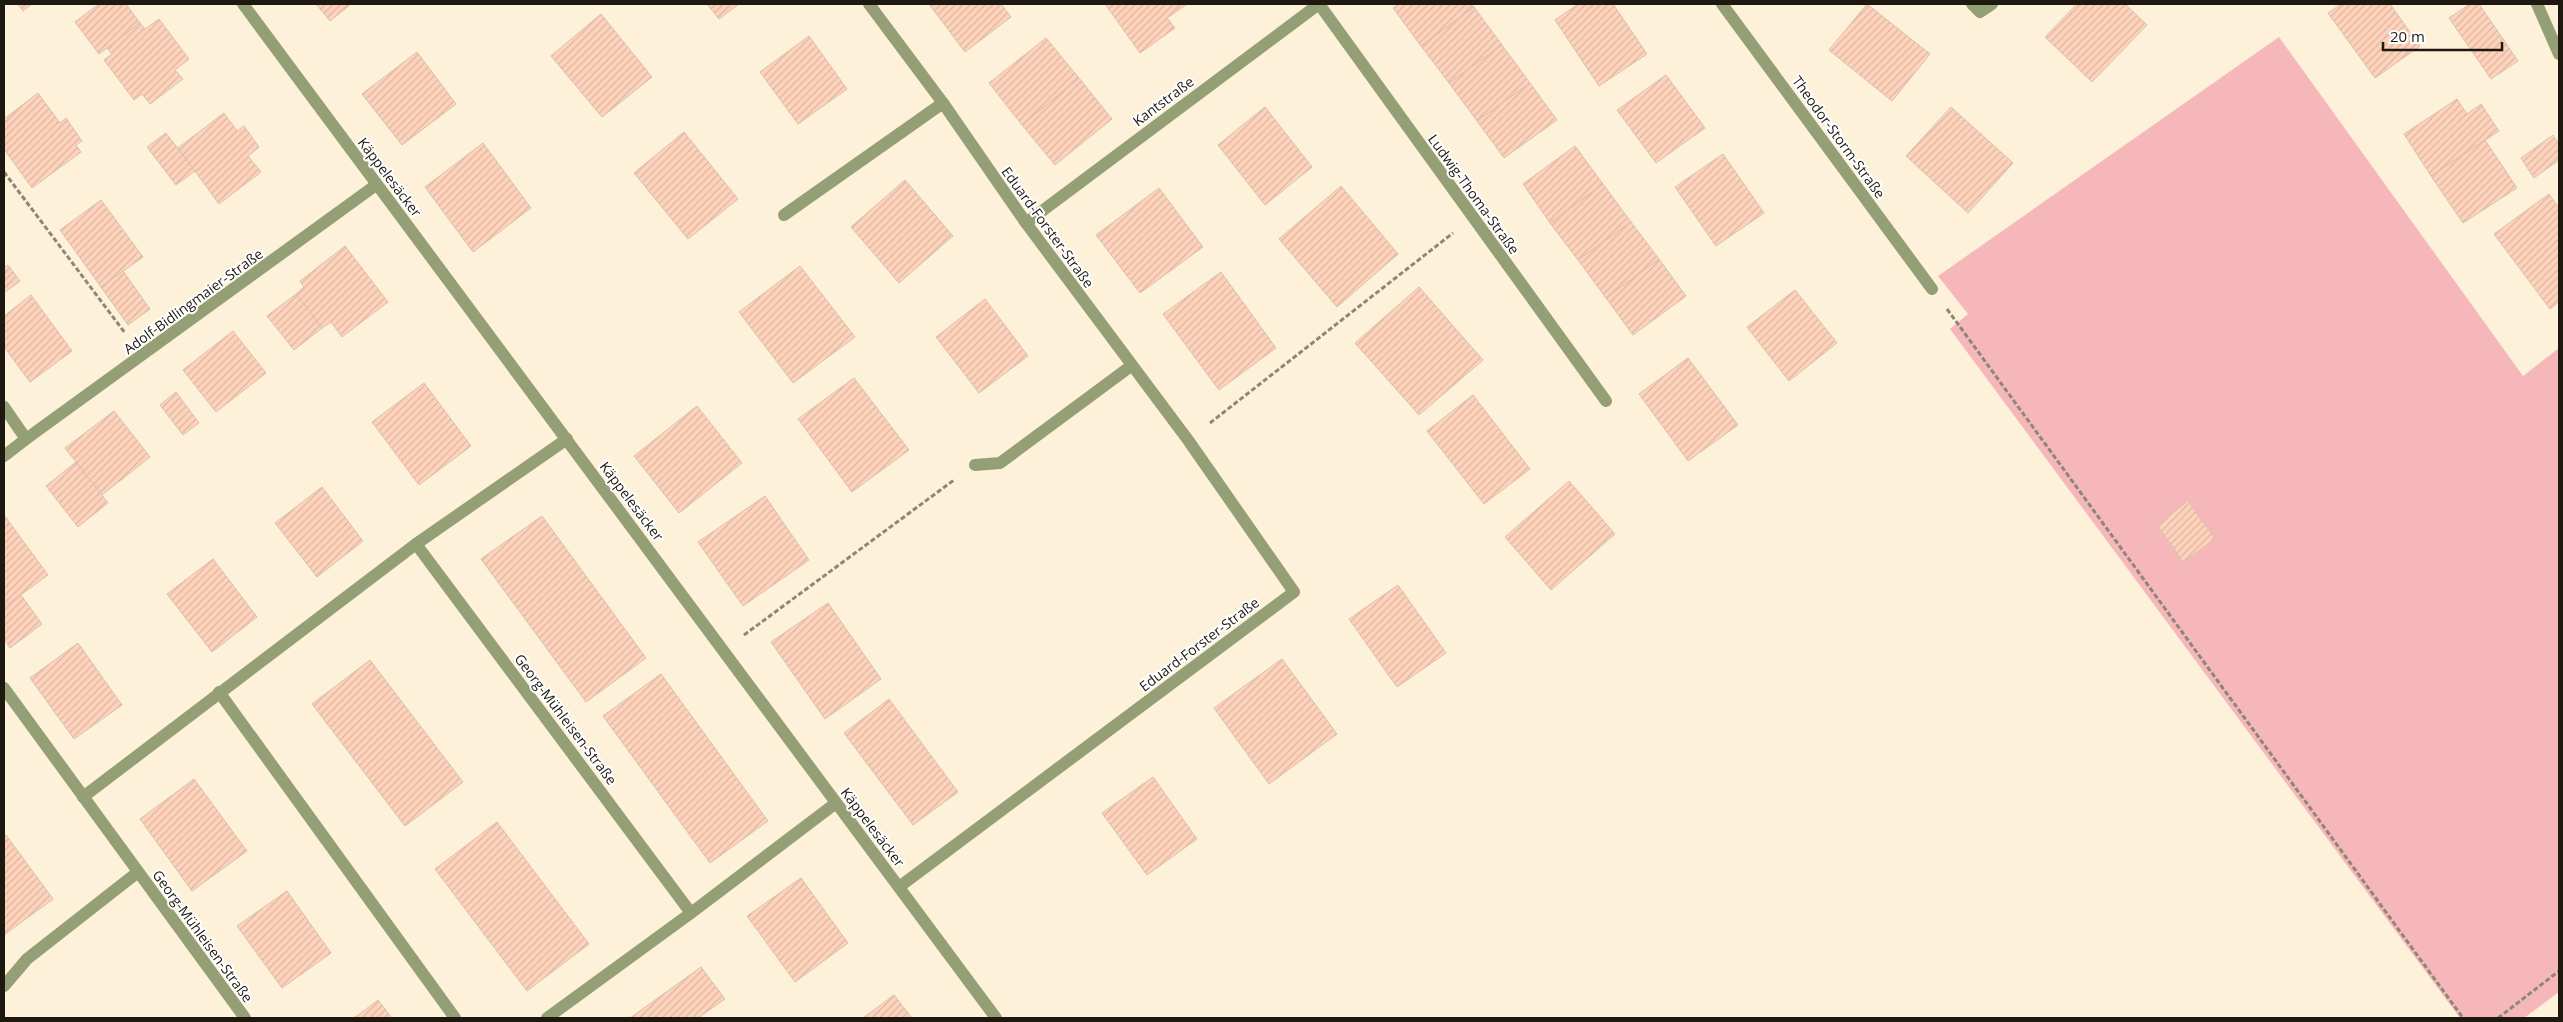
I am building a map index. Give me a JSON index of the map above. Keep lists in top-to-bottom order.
{
  "streets": {
    "street": [
      "Kantstraße",
      "Theodor-Storm-Straße",
      "Käppelesäcker",
      "Ludwig-Thoma-Straße",
      "Eduard-Forster-Straße",
      "Adolf-Bidlingmaier-Straße",
      "Georg-Mühleisen-Straße"
    ]
  },
  "crossings": [
    ["Kantstraße", "Ludwig-Thoma-Straße"],
    ["Kantstraße", "Eduard-Forster-Straße"],
    ["Käppelesäcker", "Eduard-Forster-Straße"],
    ["Käppelesäcker", "Adolf-Bidlingmaier-Straße"]
  ],
  "scale_bar": "20 m"
}
